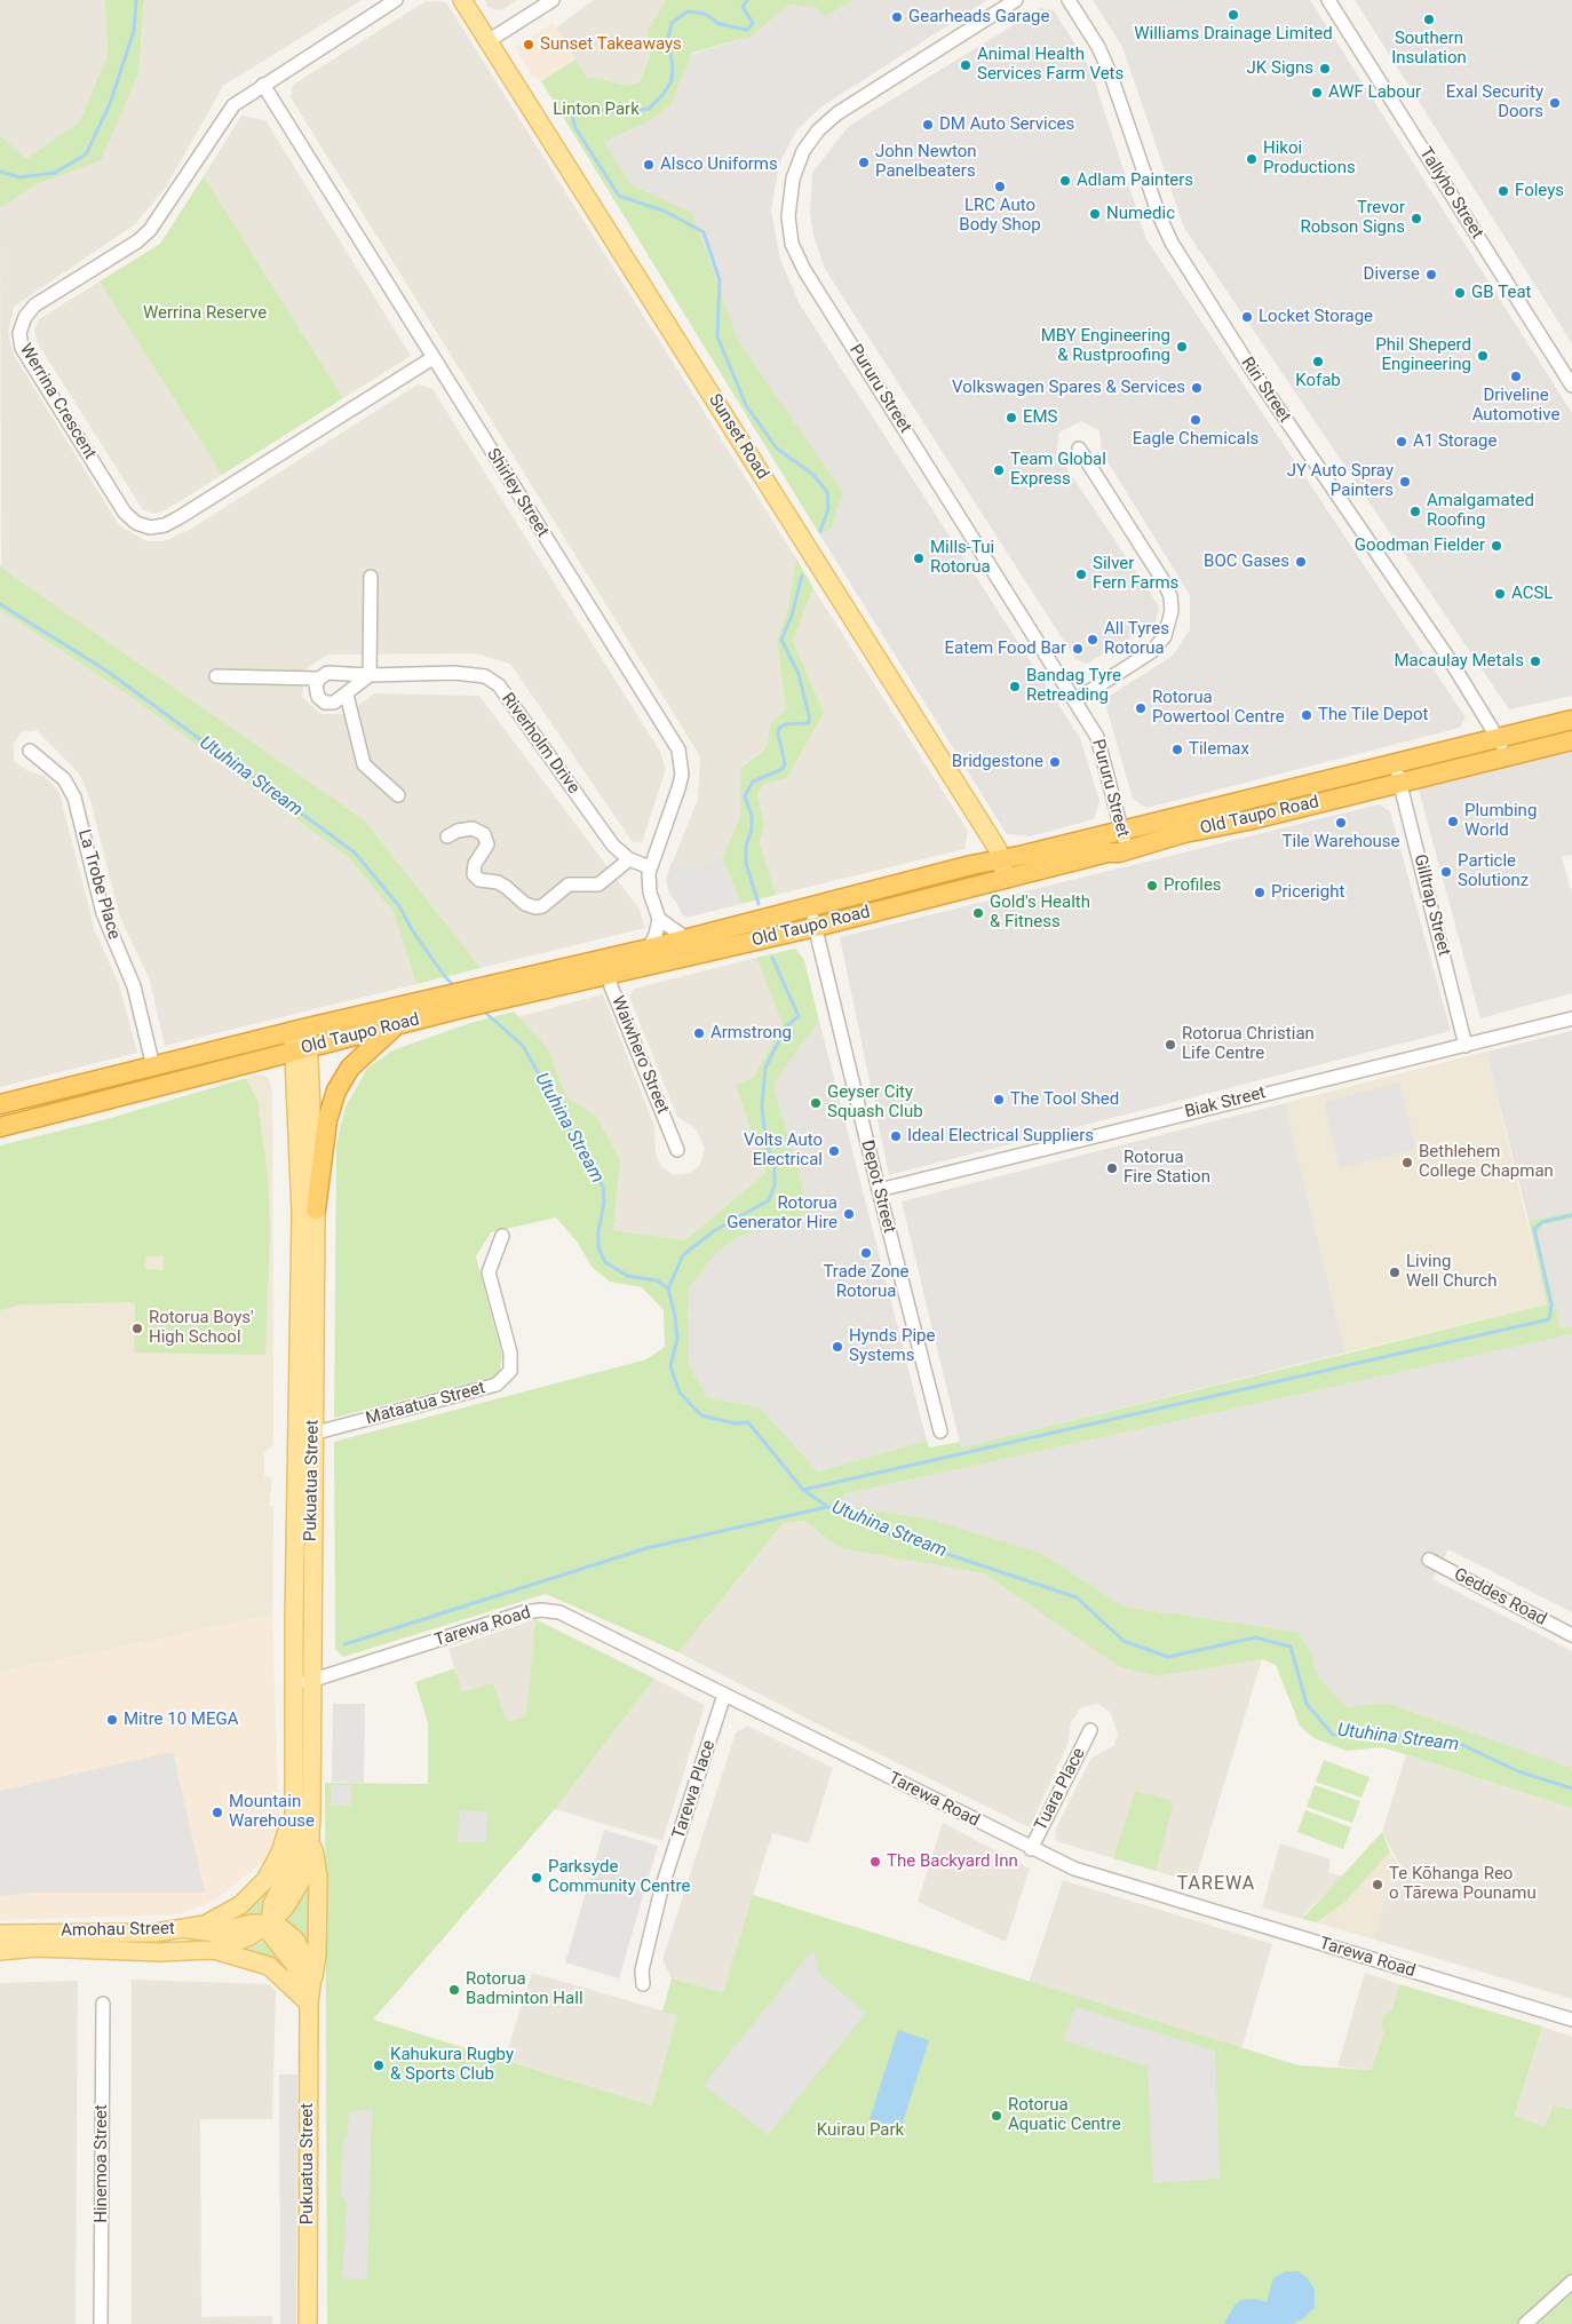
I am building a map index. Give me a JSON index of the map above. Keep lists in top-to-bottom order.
{
  "streets": {
    "highway": ["Old Taupo Road"],
    "main road": ["Sunset Road", "Pukuatua Street", "Amohau Street"],
    "street": [
      "Tallyho Street",
      "Pururu Street",
      "Riri Street",
      "Werrina Crescent",
      "Shirley Street",
      "Riverholm Drive",
      "La Trobe Place",
      "Gilltrap Street",
      "Waiwhero Street",
      "Biak Street",
      "Depot Street",
      "Mataatua Street",
      "Geddes Road",
      "Tarewa Road",
      "Tarewa Place",
      "Tuara Place",
      "Hinemoa Street"
    ]
  },
  "crossings": [
    ["Pururu Street", "Old Taupo Road"],
    ["Riri Street", "Old Taupo Road"],
    ["Werrina Crescent", "Shirley Street"],
    ["Sunset Road", "Old Taupo Road"],
    ["Shirley Street", "Riverholm Drive"],
    ["Old Taupo Road", "La Trobe Place"],
    ["Old Taupo Road", "Gilltrap Street"],
    ["Old Taupo Road", "Waiwhero Street"],
    ["Old Taupo Road", "Depot Street"],
    ["Old Taupo Road", "Pukuatua Street"],
    ["Gilltrap Street", "Biak Street"],
    ["Biak Street", "Depot Street"],
    ["Mataatua Street", "Pukuatua Street"],
    ["Pukuatua Street", "Tarewa Road"],
    ["Pukuatua Street", "Amohau Street"],
    ["Tarewa Road", "Tarewa Place"],
    ["Tarewa Road", "Tuara Place"]
  ],
  "districts": ["TAREWA"],
  "water": ["Utuhina Stream"],
  "parks": ["Linton Park", "Werrina Reserve", "Kuirau Park"],
  "places": [
    "Williams Drainage Limited",
    "Gearheads Garage",
    "Southern Insulation",
    "Sunset Takeaways",
    "Animal Health Services Farm Vets",
    "JK Signs",
    "AWF Labour",
    "Exal Security Doors",
    "DM Auto Services",
    "Hikoi Productions",
    "John Newton Panelbeaters",
    "Alsco Uniforms",
    "Adlam Painters",
    "LRC Auto Body Shop",
    "Foleys",
    "Numedic",
    "Trevor Robson Signs",
    "Diverse",
    "GB Teat",
    "Locket Storage",
    "MBY Engineering & Rustproofing",
    "Phil Sheperd Engineering",
    "Kofab",
    "Driveline Automotive",
    "Volkswagen Spares & Services",
    "EMS",
    "Eagle Chemicals",
    "A1 Storage",
    "Team Global Express",
    "JY Auto Spray Painters",
    "Amalgamated Roofing",
    "Goodman Fielder",
    "Mills-Tui Rotorua",
    "BOC Gases",
    "Silver Fern Farms",
    "ACSL",
    "All Tyres Rotorua",
    "Eatem Food Bar",
    "Macaulay Metals",
    "Bandag Tyre Retreading",
    "Rotorua Powertool Centre",
    "The Tile Depot",
    "Tilemax",
    "Bridgestone",
    "Plumbing World",
    "Tile Warehouse",
    "Particle Solutionz",
    "Profiles",
    "Priceright",
    "Gold's Health & Fitness",
    "Armstrong",
    "Rotorua Christian Life Centre",
    "The Tool Shed",
    "Geyser City Squash Club",
    "Ideal Electrical Suppliers",
    "Volts Auto Electrical",
    "Bethlehem College Chapman",
    "Rotorua Fire Station",
    "Rotorua Generator Hire",
    "Trade Zone Rotorua",
    "Living Well Church",
    "Rotorua Boys' High School",
    "Hynds Pipe Systems",
    "Mitre 10 MEGA",
    "Mountain Warehouse",
    "The Backyard Inn",
    "Parksyde Community Centre",
    "Te Kōhanga Reo o Tārewa Pounamu",
    "Rotorua Badminton Hall",
    "Kahukura Rugby & Sports Club",
    "Rotorua Aquatic Centre"
  ]
}
